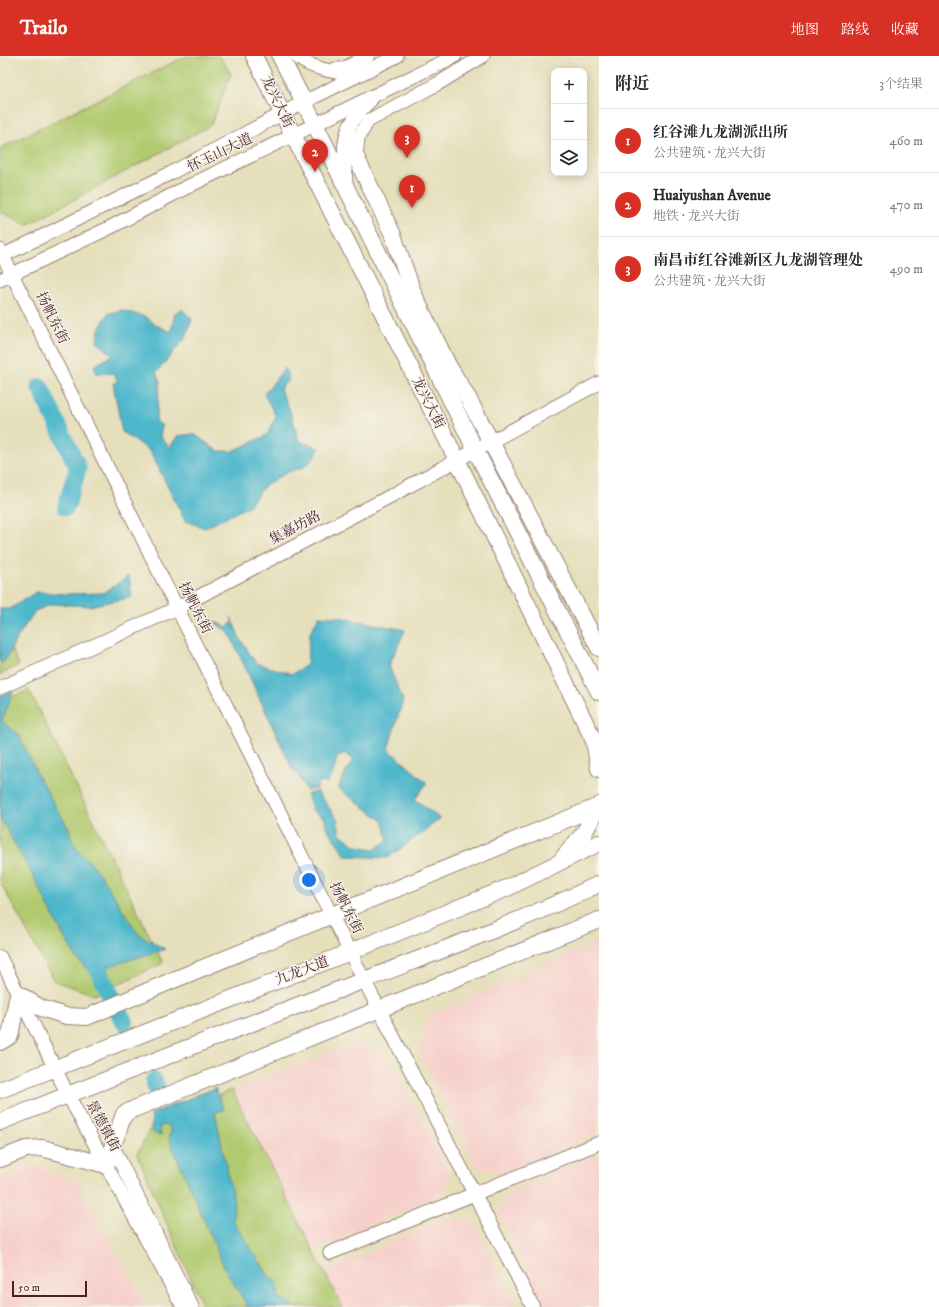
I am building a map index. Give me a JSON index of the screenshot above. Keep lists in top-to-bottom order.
{
  "streets": {
    "main road": ["龙兴大街", "九龙大道"],
    "street": [
      "怀玉山大道",
      "扬帆东街",
      "集嘉坊路",
      "景德镇街"
    ]
  },
  "crossings": [
    ["龙兴大街", "怀玉山大道"],
    ["龙兴大街", "集嘉坊路"],
    ["怀玉山大道", "扬帆东街"],
    ["扬帆东街", "集嘉坊路"],
    ["扬帆东街", "九龙大道"],
    ["九龙大道", "景德镇街"]
  ],
  "scale_bar": "50 m",
  "page": {
    "header": "Trailo",
    "nav": ["地图", "路线", "收藏"],
    "heading": ["附近", "3个结果"],
    "map_buttons": ["+", "−"],
    "list": [
      {
        "mark": "1",
        "name": "红谷滩九龙湖派出所",
        "note": "公共建筑 · 龙兴大街",
        "value": "460 m"
      },
      {
        "mark": "2",
        "name": "Huaiyushan Avenue",
        "note": "地铁 · 龙兴大街",
        "value": "470 m"
      },
      {
        "mark": "3",
        "name": "南昌市红谷滩新区九龙湖管理处",
        "note": "公共建筑 · 龙兴大街",
        "value": "490 m"
      }
    ],
    "pins": ["3", "2", "1"],
    "scale": "50 m"
  }
}
